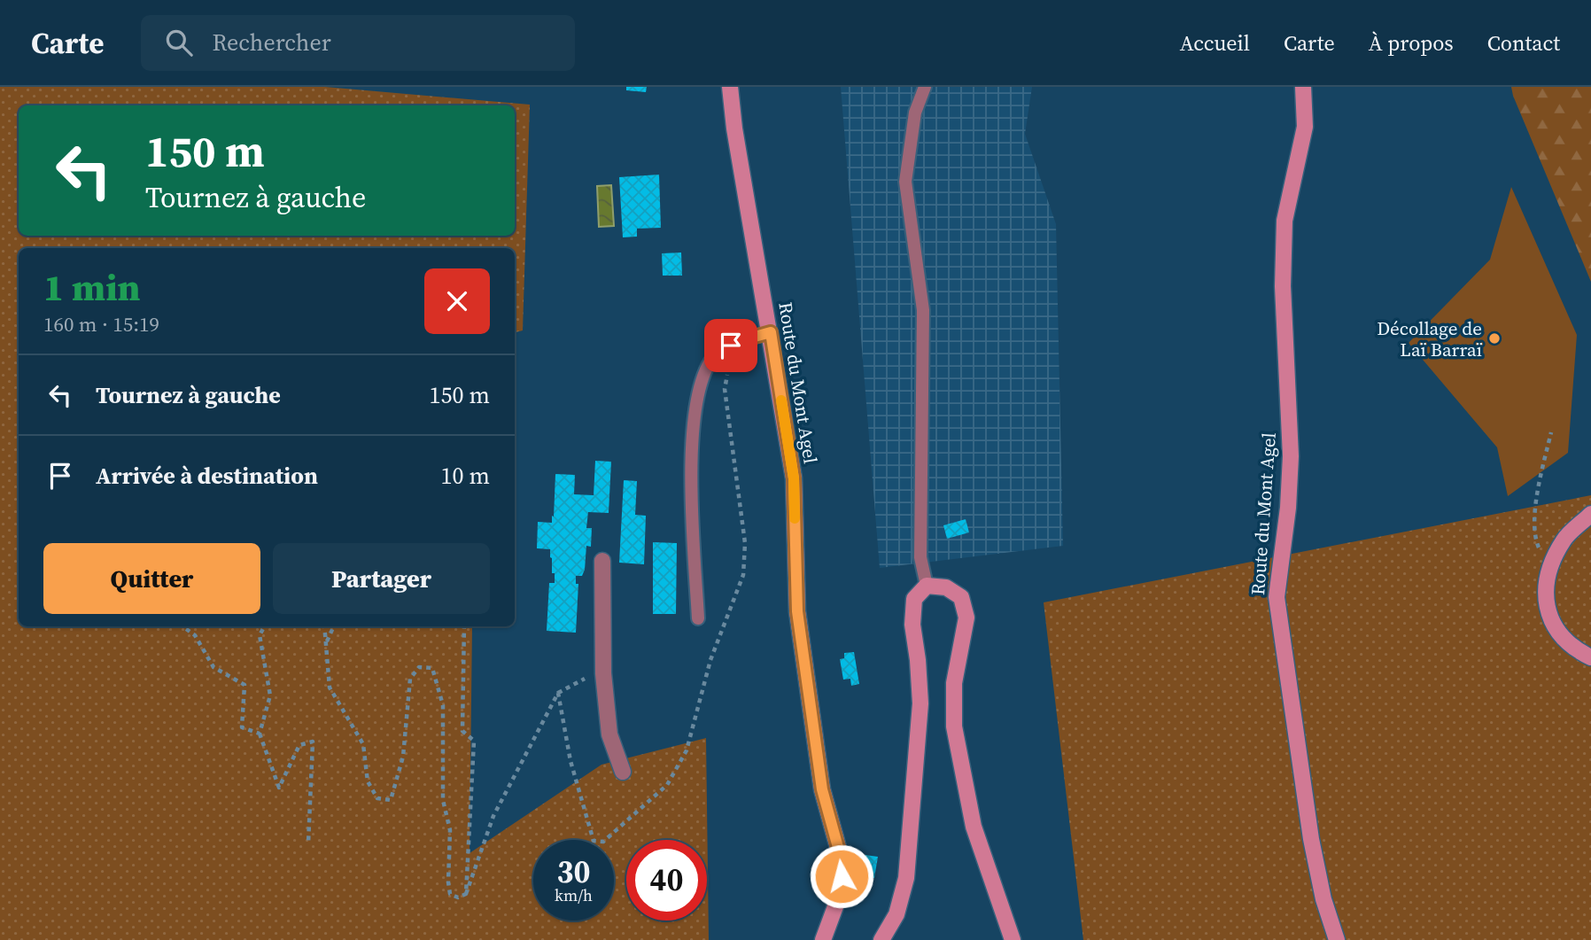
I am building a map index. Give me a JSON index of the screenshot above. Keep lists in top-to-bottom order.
{
  "streets": {
    "street": ["Route du Mont Agel"]
  },
  "places": ["Décollage de Laï Barraï"],
  "page": {
    "header": "Carte",
    "search": "Rechercher",
    "nav": [
      "Accueil",
      "Carte",
      "À propos",
      "Contact"
    ],
    "turn": ["150 m", "Tournez à gauche"],
    "heading": ["1 min", "160 m · 15:19"],
    "list": [
      {
        "name": "Tournez à gauche",
        "value": "150 m"
      },
      {
        "name": "Arrivée à destination",
        "value": "10 m"
      }
    ],
    "buttons": ["Quitter", "Partager"],
    "speed": "30 km/h",
    "limit": "40"
  }
}
